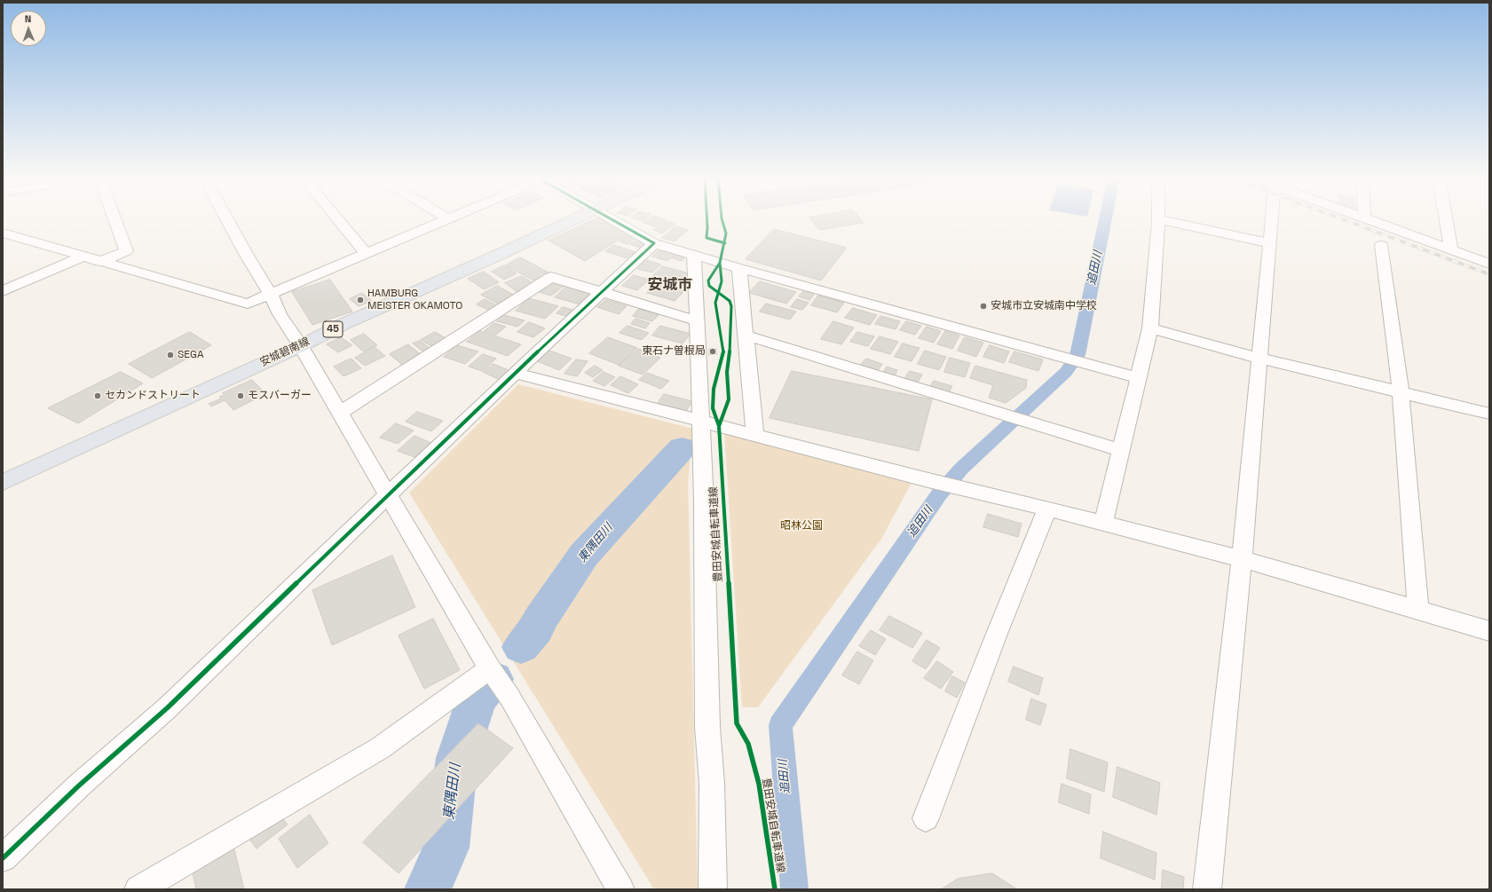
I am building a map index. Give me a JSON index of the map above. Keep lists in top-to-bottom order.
{
  "streets": {
    "main road": ["45", "安城碧南線"],
    "cycle path": ["豊田安城自転車道線"]
  },
  "districts": ["安城市"],
  "water": ["追田川", "東隅田川"],
  "parks": ["昭林公園"],
  "places": [
    "HAMBURG MEISTER OKAMOTO",
    "安城市立安城南中学校",
    "東石ナ曽根局",
    "SEGA",
    "セカンドストリート",
    "モスバーガー"
  ],
  "north": "top"
}
